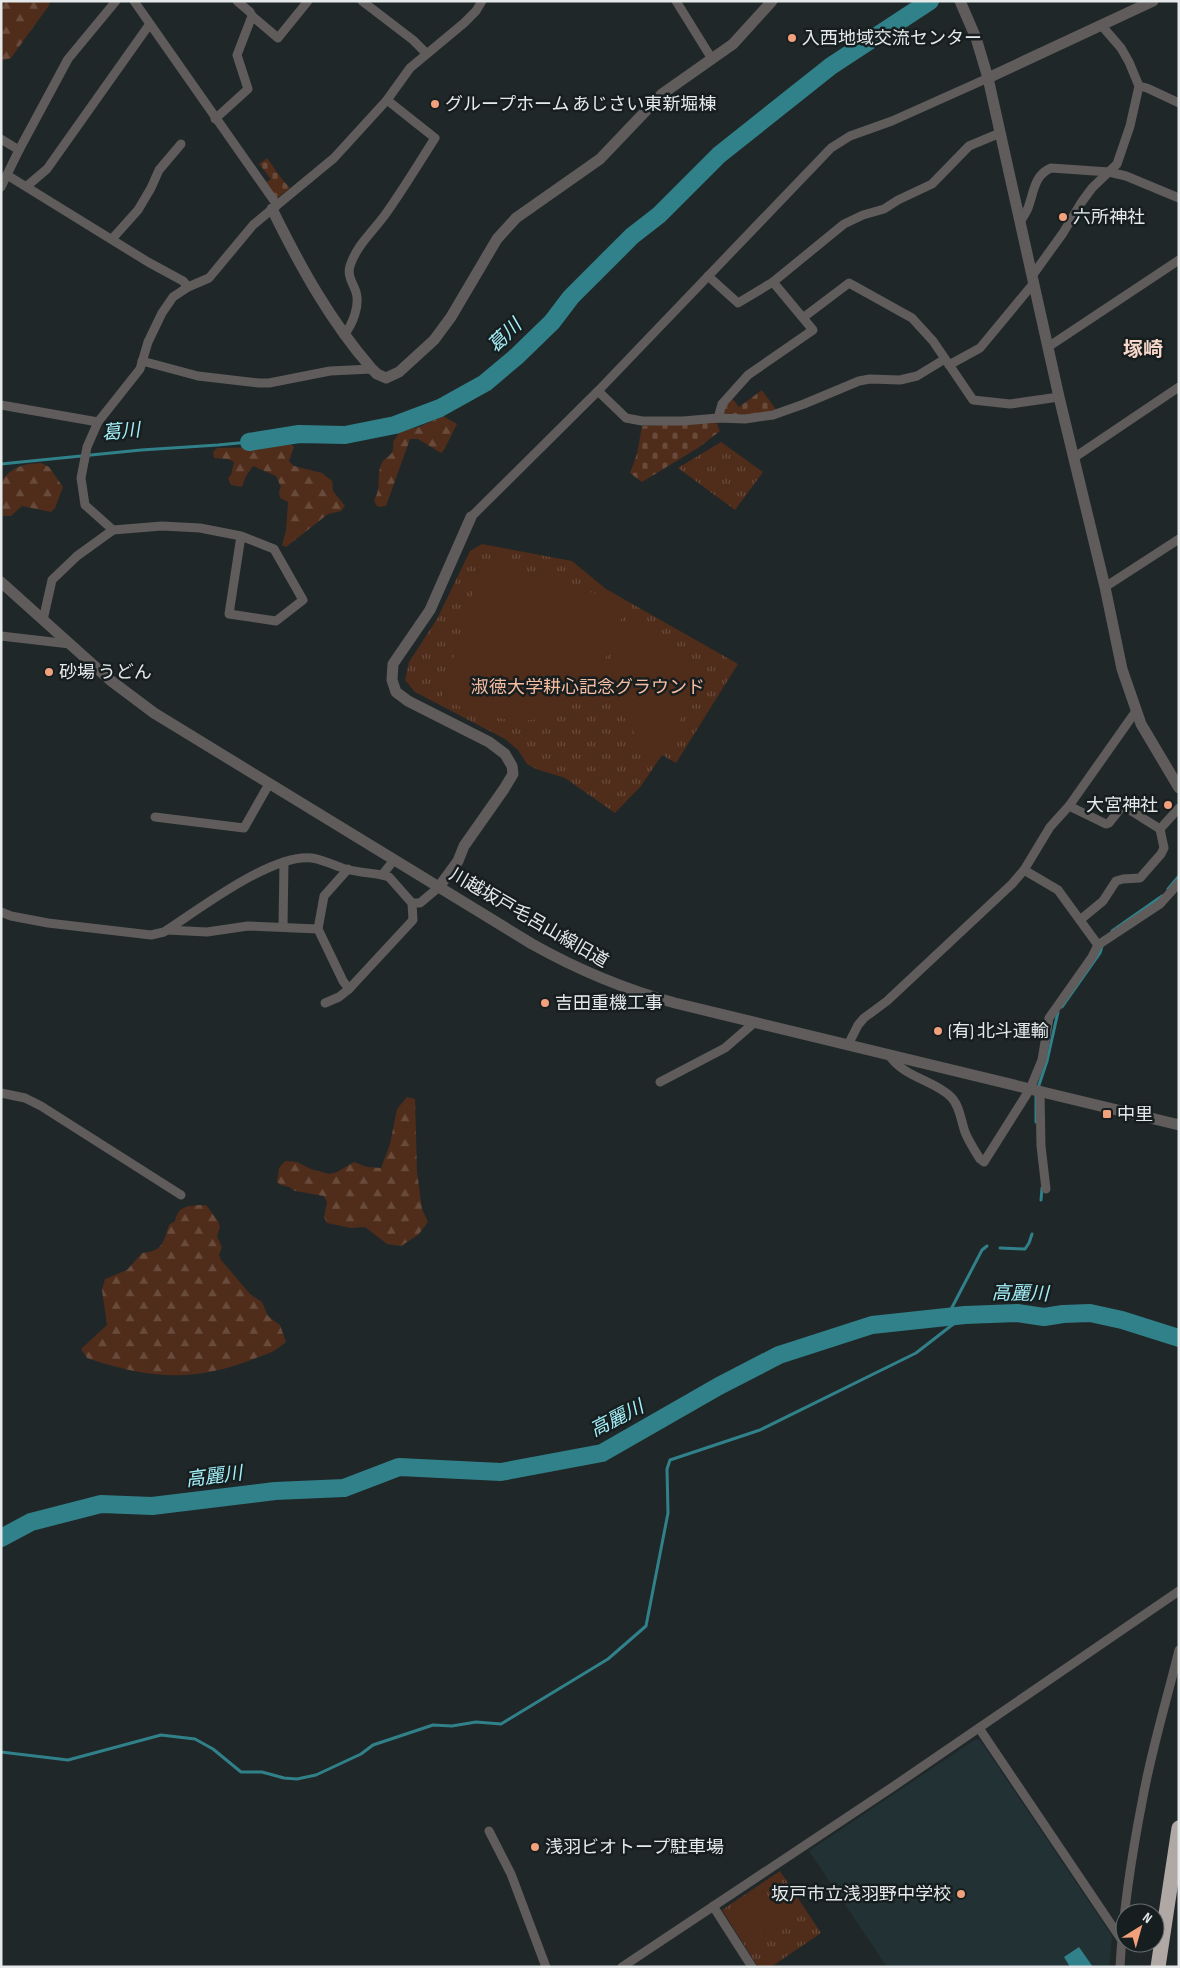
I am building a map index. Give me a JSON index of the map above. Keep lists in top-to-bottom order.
{
  "streets": {
    "street": ["川越坂戸毛呂山線旧道"]
  },
  "districts": ["塚崎"],
  "water": ["葛川", "高麗川"],
  "parks": ["淑徳大学耕心記念グラウンド"],
  "places": {
    "other": [
      "入西地域交流センター",
      "グループホーム あじさい東新堀棟",
      "六所神社",
      "砂場 うどん",
      "大宮神社",
      "吉田重機工事",
      "(有) 北斗運輸",
      "浅羽ビオトープ駐車場",
      "坂戸市立浅羽野中学校"
    ],
    "transit": ["中里"]
  },
  "north": "top right"
}
